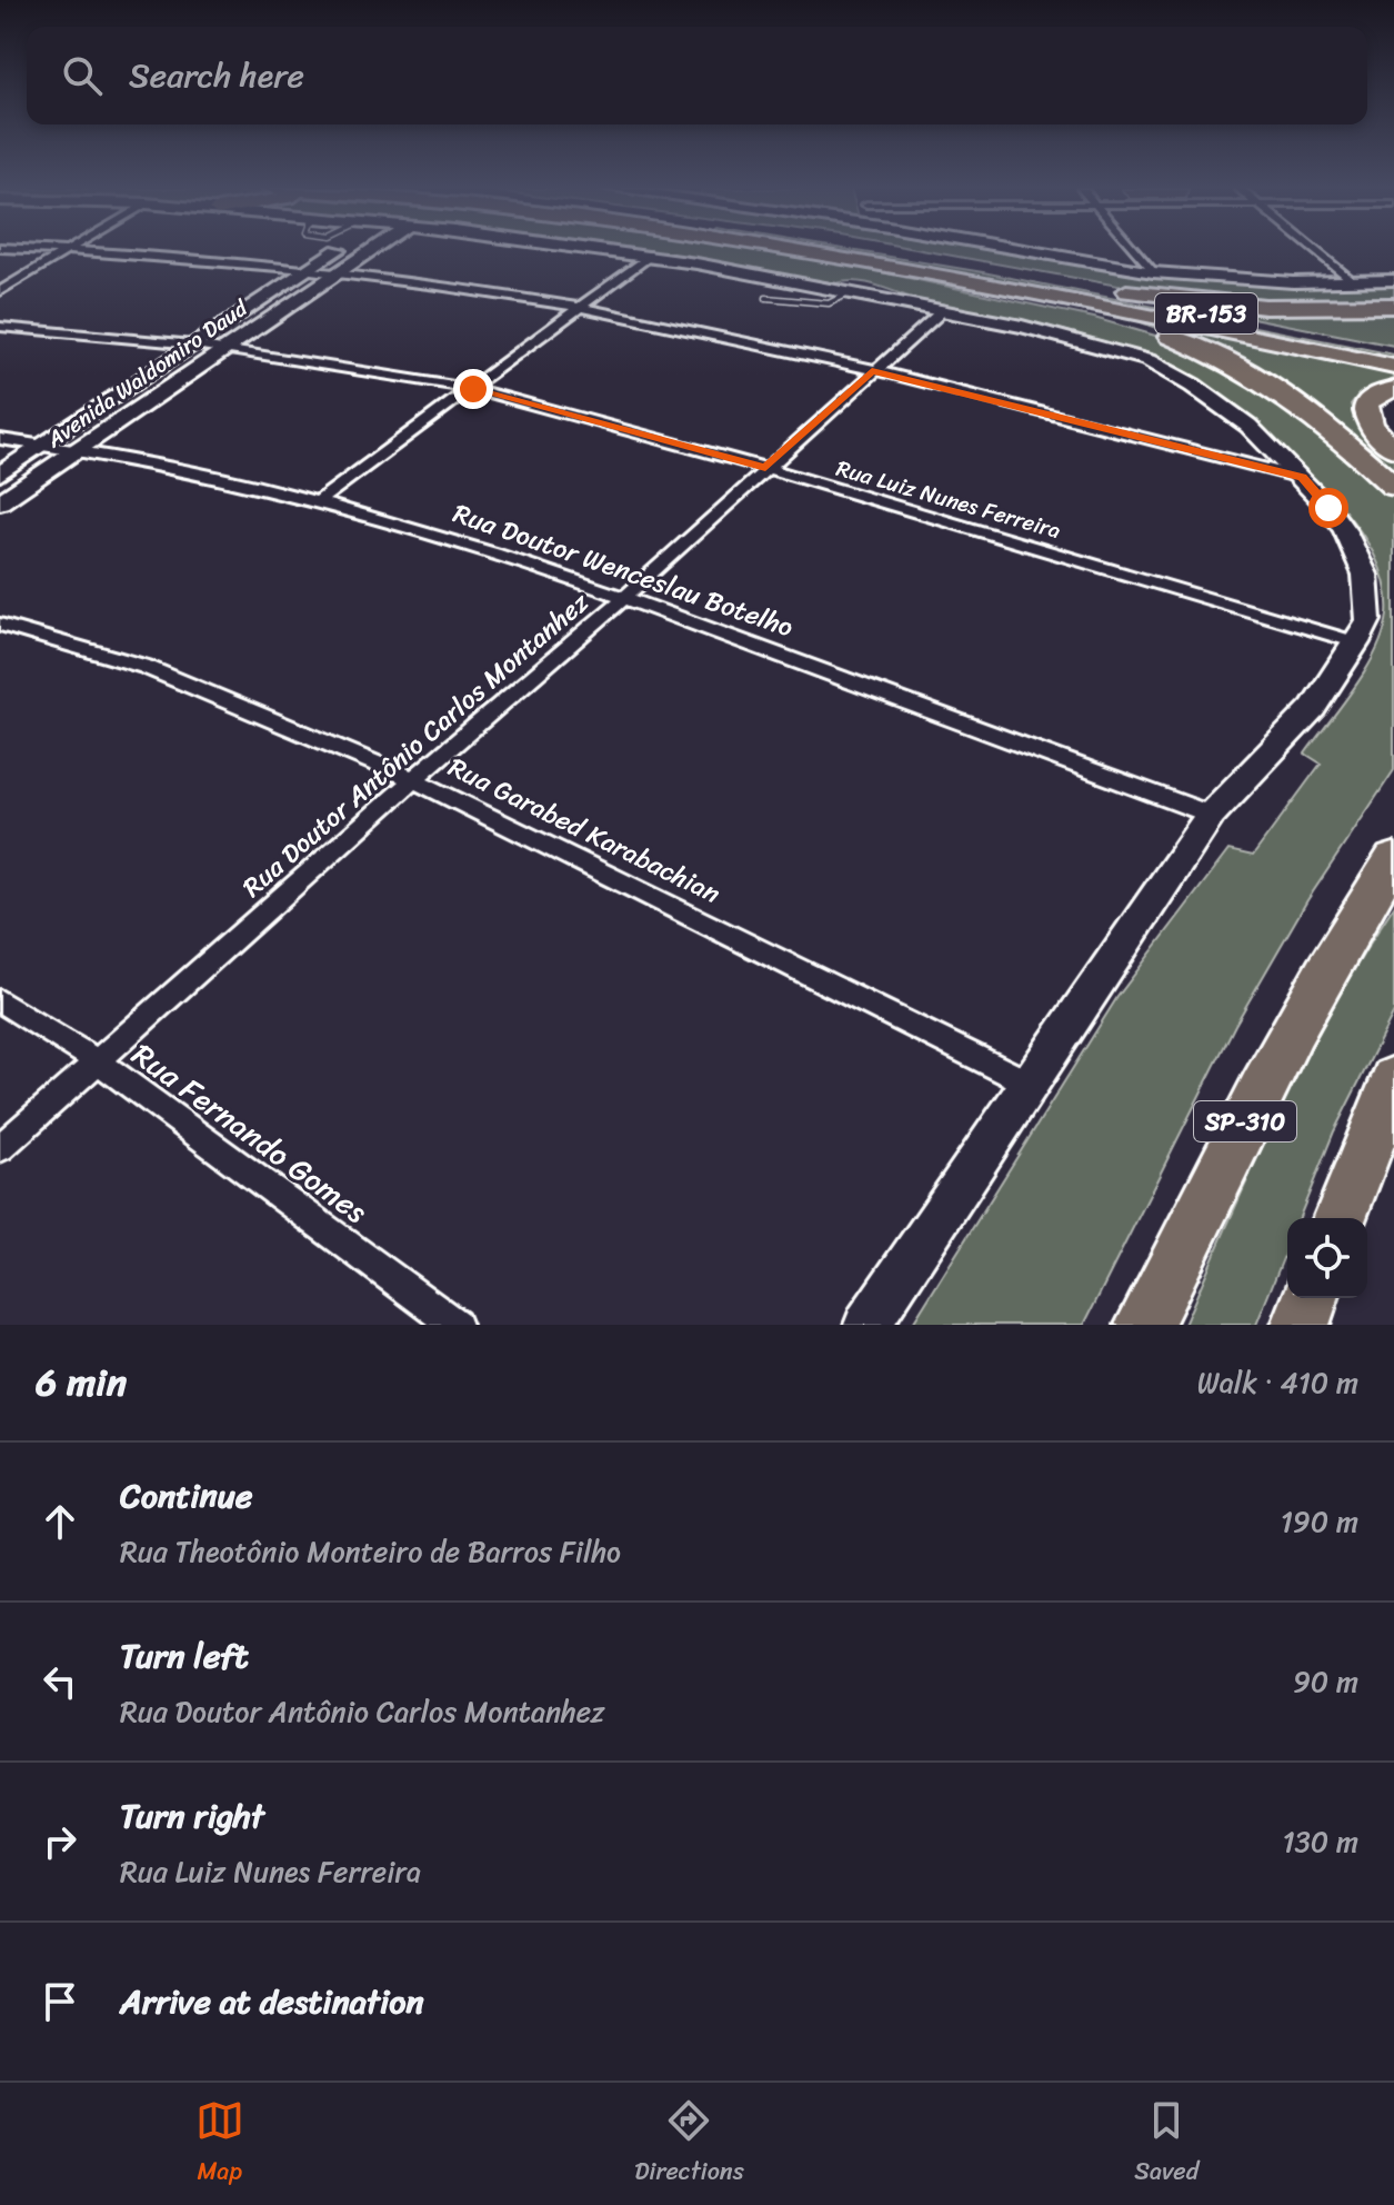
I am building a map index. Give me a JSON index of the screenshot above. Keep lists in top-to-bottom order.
{
  "streets": {
    "highway": ["BR-153", "SP-310"],
    "main road": ["Avenida Waldomiro Daud"],
    "street": [
      "Rua Luiz Nunes Ferreira",
      "Rua Doutor Wenceslau Botelho",
      "Rua Doutor Antônio Carlos Montanhez",
      "Rua Garabed Karabachian",
      "Rua Fernando Gomes"
    ]
  },
  "crossings": [
    ["Avenida Waldomiro Daud", "Rua Luiz Nunes Ferreira"],
    ["Avenida Waldomiro Daud", "Rua Doutor Wenceslau Botelho"],
    ["Rua Luiz Nunes Ferreira", "Rua Doutor Antônio Carlos Montanhez"],
    ["Rua Doutor Wenceslau Botelho", "Rua Doutor Antônio Carlos Montanhez"],
    ["Rua Doutor Antônio Carlos Montanhez", "Rua Garabed Karabachian"],
    ["Rua Doutor Antônio Carlos Montanhez", "Rua Fernando Gomes"]
  ],
  "page": {
    "search": "Search here",
    "heading": ["6 min", "Walk · 410 m"],
    "list": [
      ["Continue", "Rua Theotônio Monteiro de Barros Filho", "190 m"],
      ["Turn left", "Rua Doutor Antônio Carlos Montanhez", "90 m"],
      ["Turn right", "Rua Luiz Nunes Ferreira", "130 m"],
      "Arrive at destination"
    ],
    "nav": ["Map", "Directions", "Saved"]
  }
}
